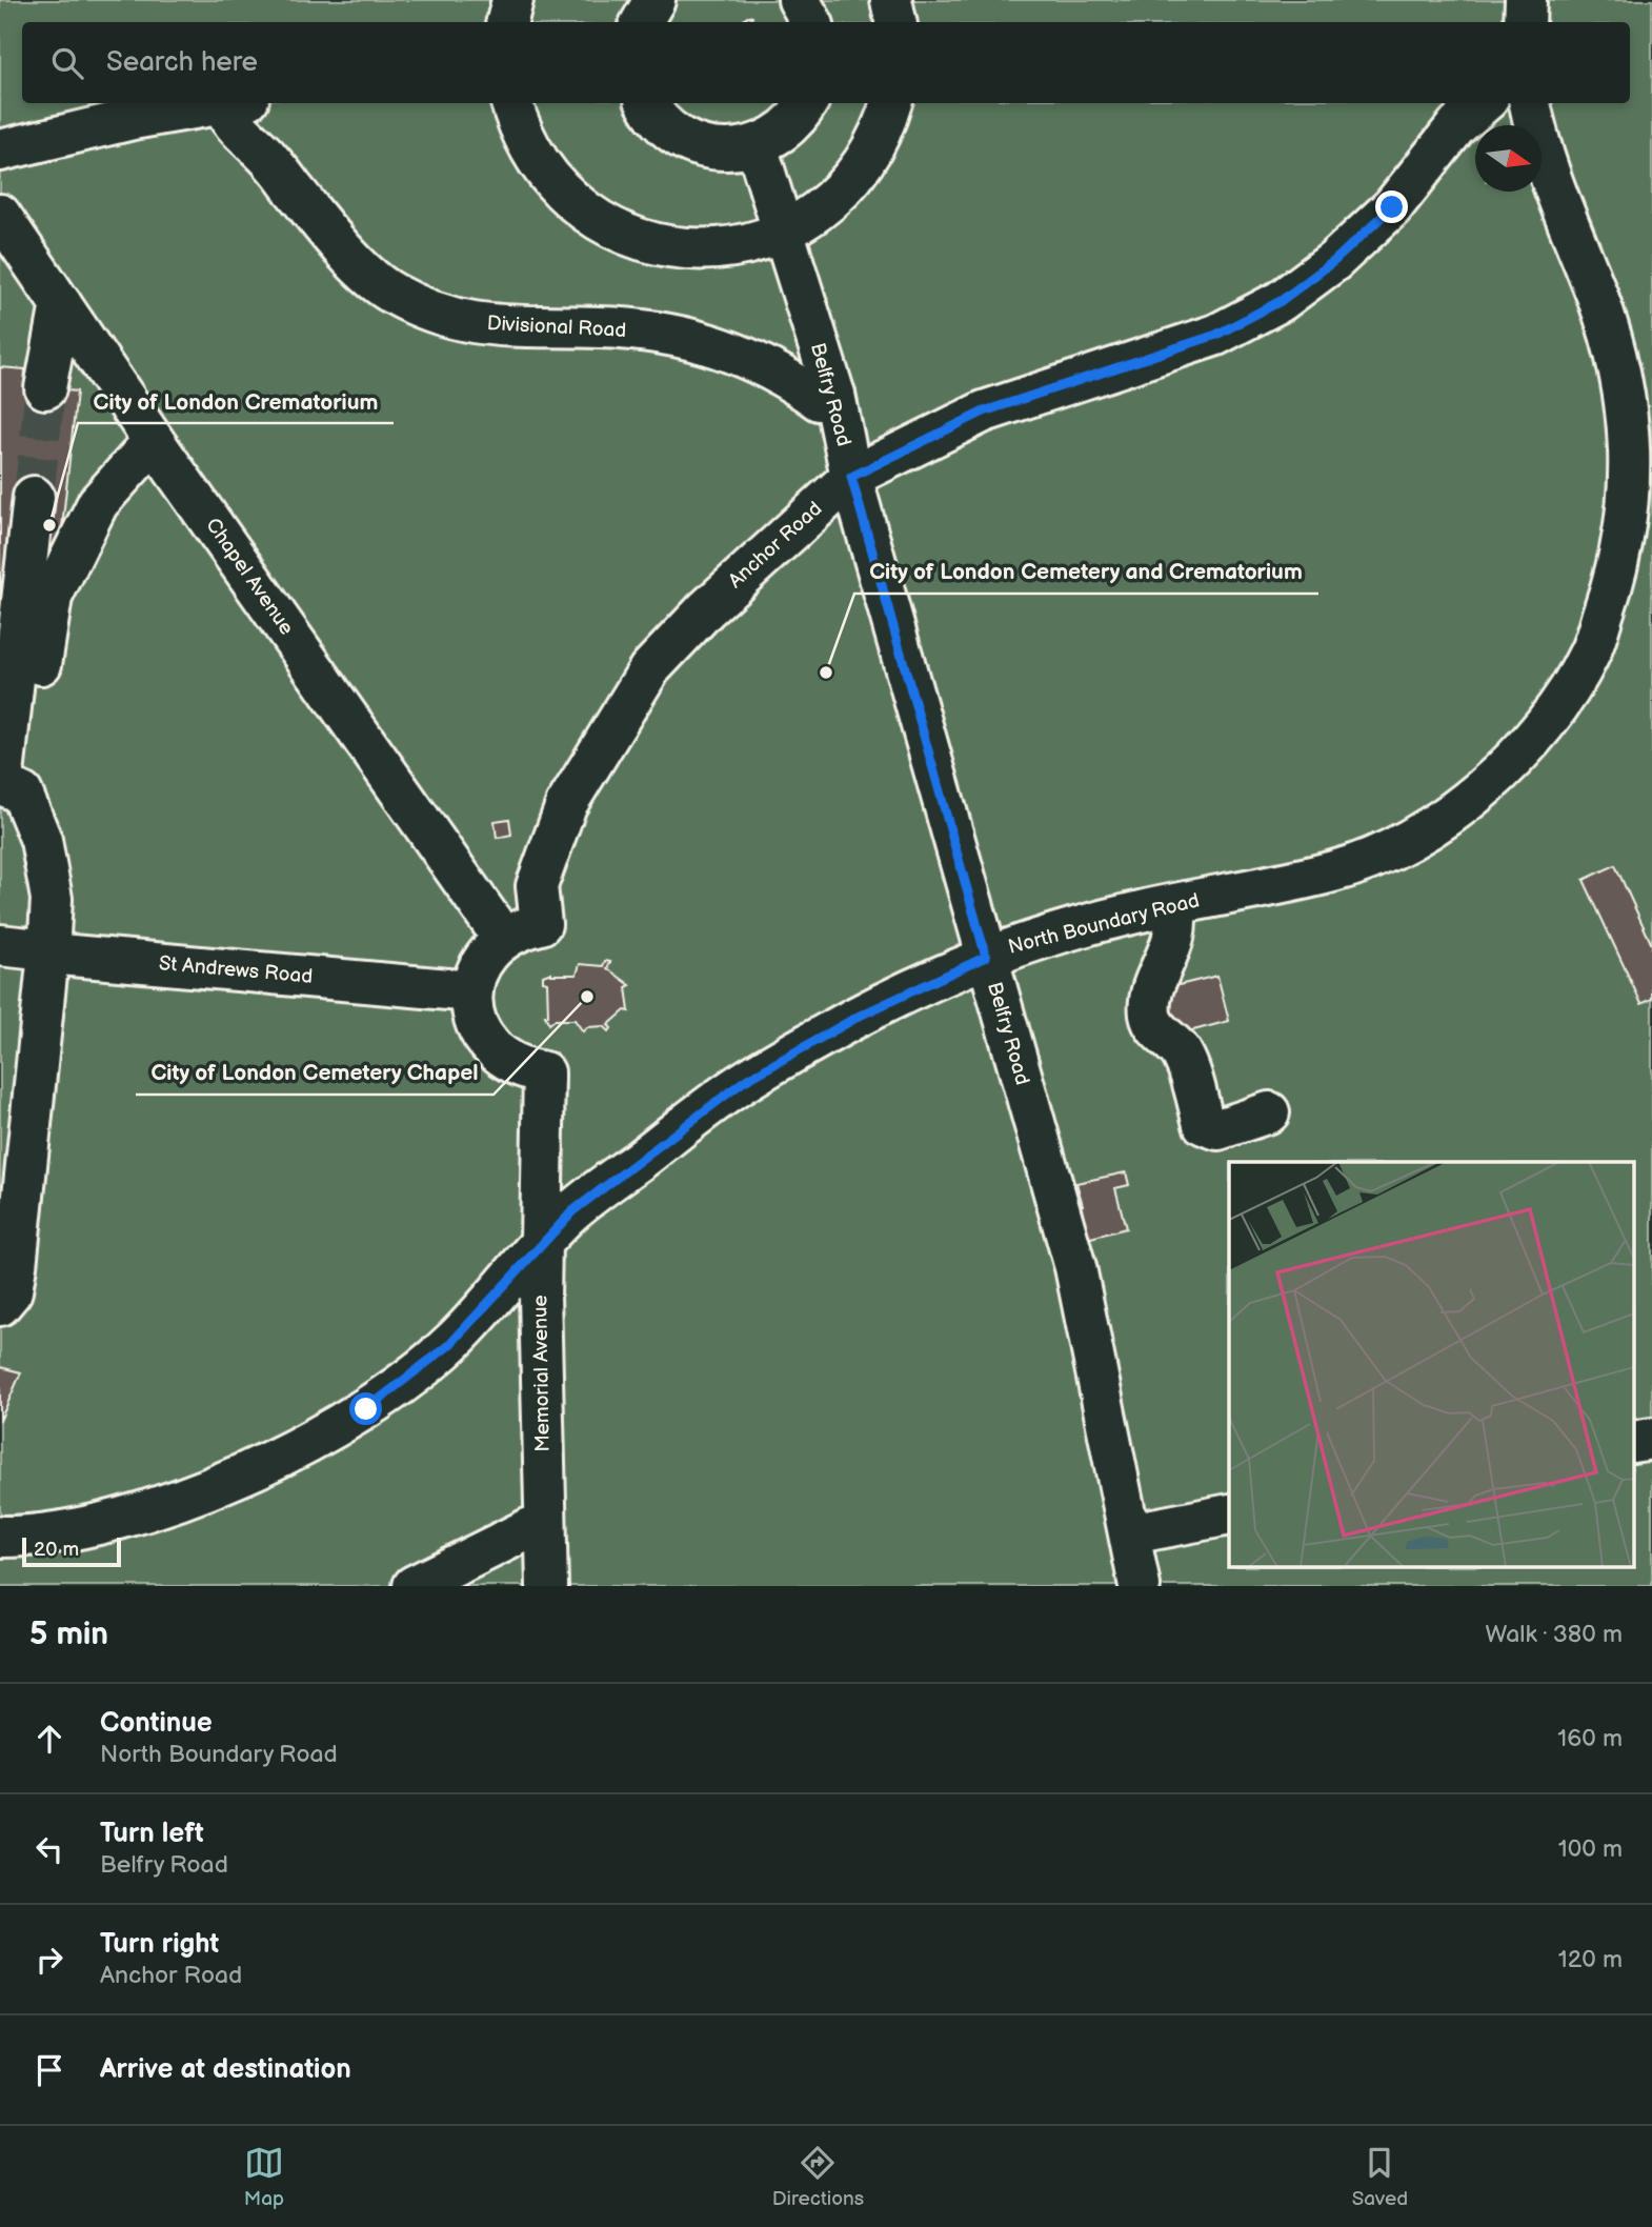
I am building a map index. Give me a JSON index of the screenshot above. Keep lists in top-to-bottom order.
{
  "streets": {
    "lane": [
      "Divisional Road",
      "Belfry Road",
      "Anchor Road",
      "Chapel Avenue",
      "North Boundary Road",
      "St Andrews Road",
      "Memorial Avenue"
    ]
  },
  "crossings": [
    ["Divisional Road", "Belfry Road"],
    ["Belfry Road", "Anchor Road"],
    ["Belfry Road", "North Boundary Road"],
    ["Anchor Road", "Chapel Avenue"],
    ["North Boundary Road", "Memorial Avenue"],
    ["St Andrews Road", "Memorial Avenue"]
  ],
  "places": ["City of London Crematorium", "City of London Cemetery and Crematorium", "City of London Cemetery Chapel"],
  "scale_bar": "20 m",
  "north": "right",
  "page": {
    "search": "Search here",
    "scale": "20 m",
    "heading": ["5 min", "Walk · 380 m"],
    "list": [
      ["Continue", "North Boundary Road", "160 m"],
      ["Turn left", "Belfry Road", "100 m"],
      ["Turn right", "Anchor Road", "120 m"],
      "Arrive at destination"
    ],
    "nav": ["Map", "Directions", "Saved"]
  }
}
